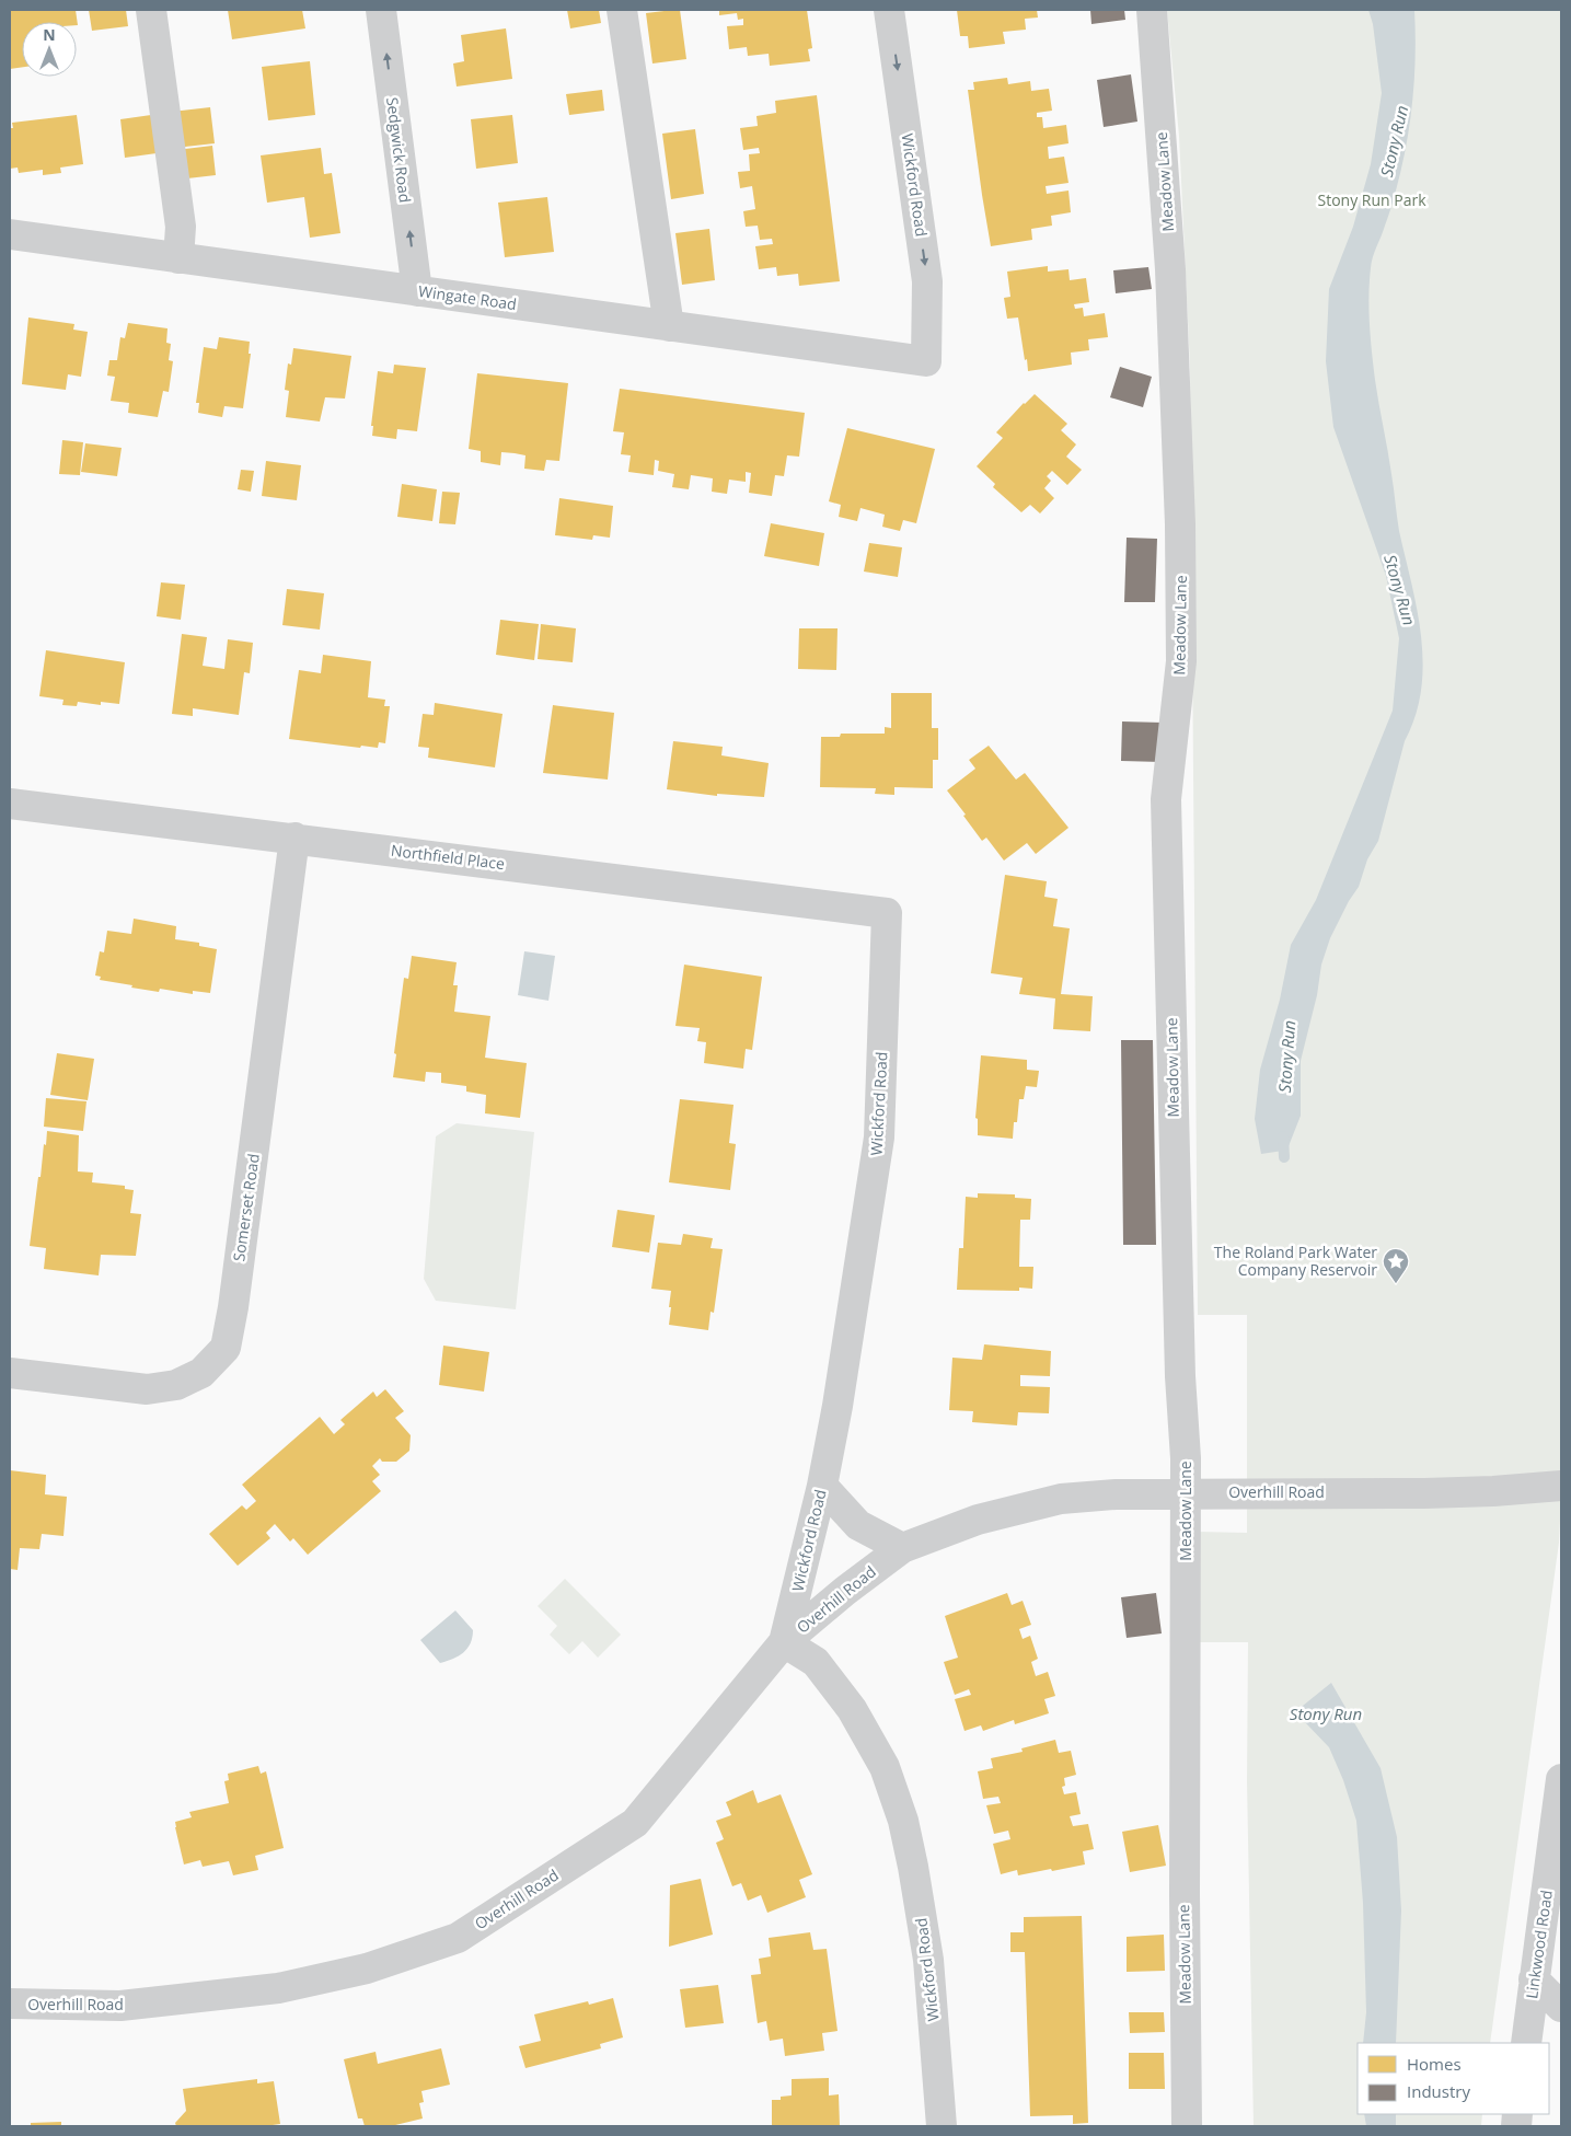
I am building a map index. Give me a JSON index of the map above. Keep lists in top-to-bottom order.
{
  "streets": {
    "street": [
      "Sedgwick Road",
      "Meadow Lane",
      "Wickford Road",
      "Wingate Road",
      "Northfield Place",
      "Somerset Road",
      "Overhill Road",
      "Linkwood Road"
    ]
  },
  "crossings": [
    ["Sedgwick Road", "Wingate Road"],
    ["Meadow Lane", "Overhill Road"],
    ["Wickford Road", "Wingate Road"],
    ["Wickford Road", "Northfield Place"],
    ["Wickford Road", "Overhill Road"],
    ["Northfield Place", "Somerset Road"]
  ],
  "water": ["Stony Run"],
  "parks": ["Stony Run Park"],
  "places": {
    "place": ["The Roland Park Water Company Reservoir"]
  },
  "legend": ["Homes", "Industry"],
  "north": "top"
}
